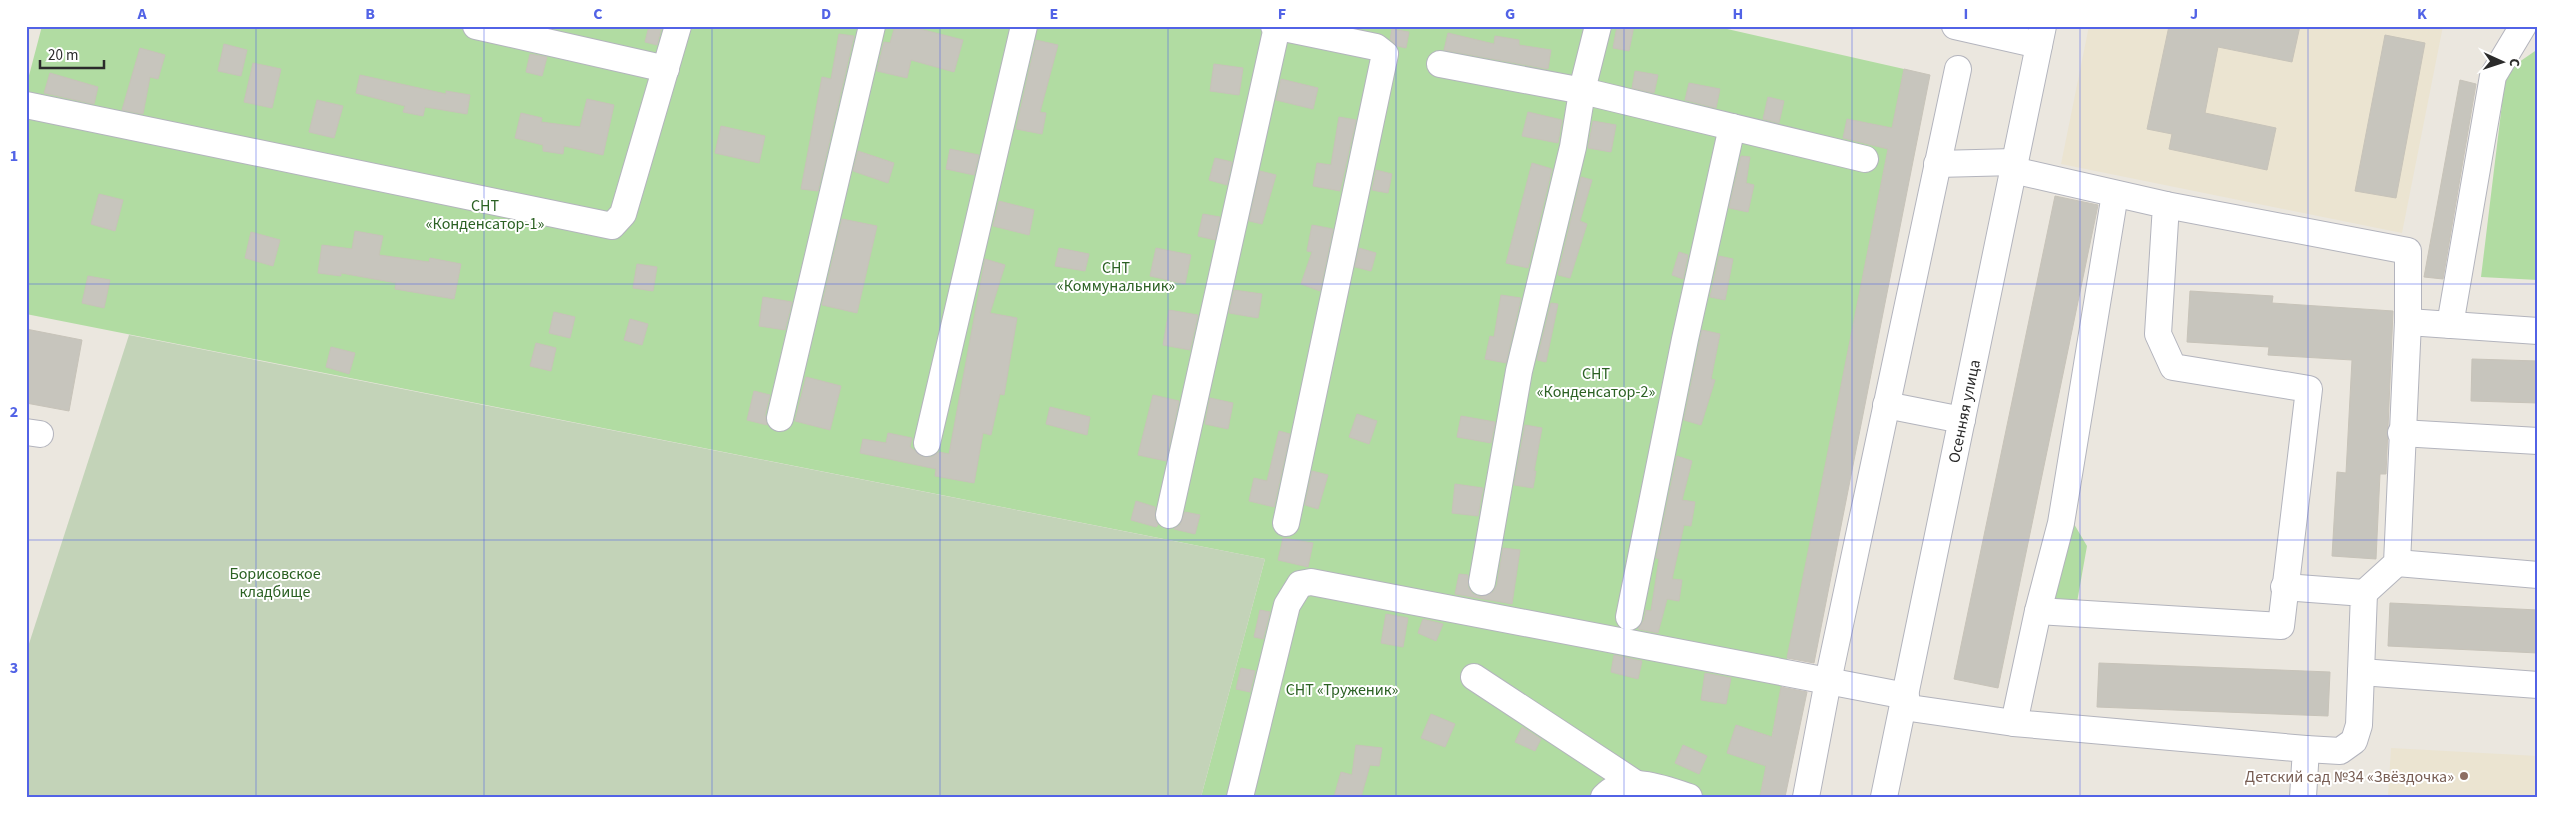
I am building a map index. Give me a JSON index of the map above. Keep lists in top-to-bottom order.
{
  "streets": {
    "street": ["Осенняя улица"]
  },
  "parks": [
    "СНТ «Конденсатор-1»",
    "СНТ «Коммунальник»",
    "СНТ «Конденсатор-2»",
    "Борисовское кладбище",
    "СНТ «Труженик»"
  ],
  "places": ["Детский сад №34 «Звёздочка»"],
  "scale_bar": "20 m",
  "north": "right",
  "grid": {
    "columns": [
      "A",
      "B",
      "C",
      "D",
      "E",
      "F",
      "G",
      "H",
      "I",
      "J",
      "K"
    ],
    "rows": ["1", "2", "3"]
  }
}
